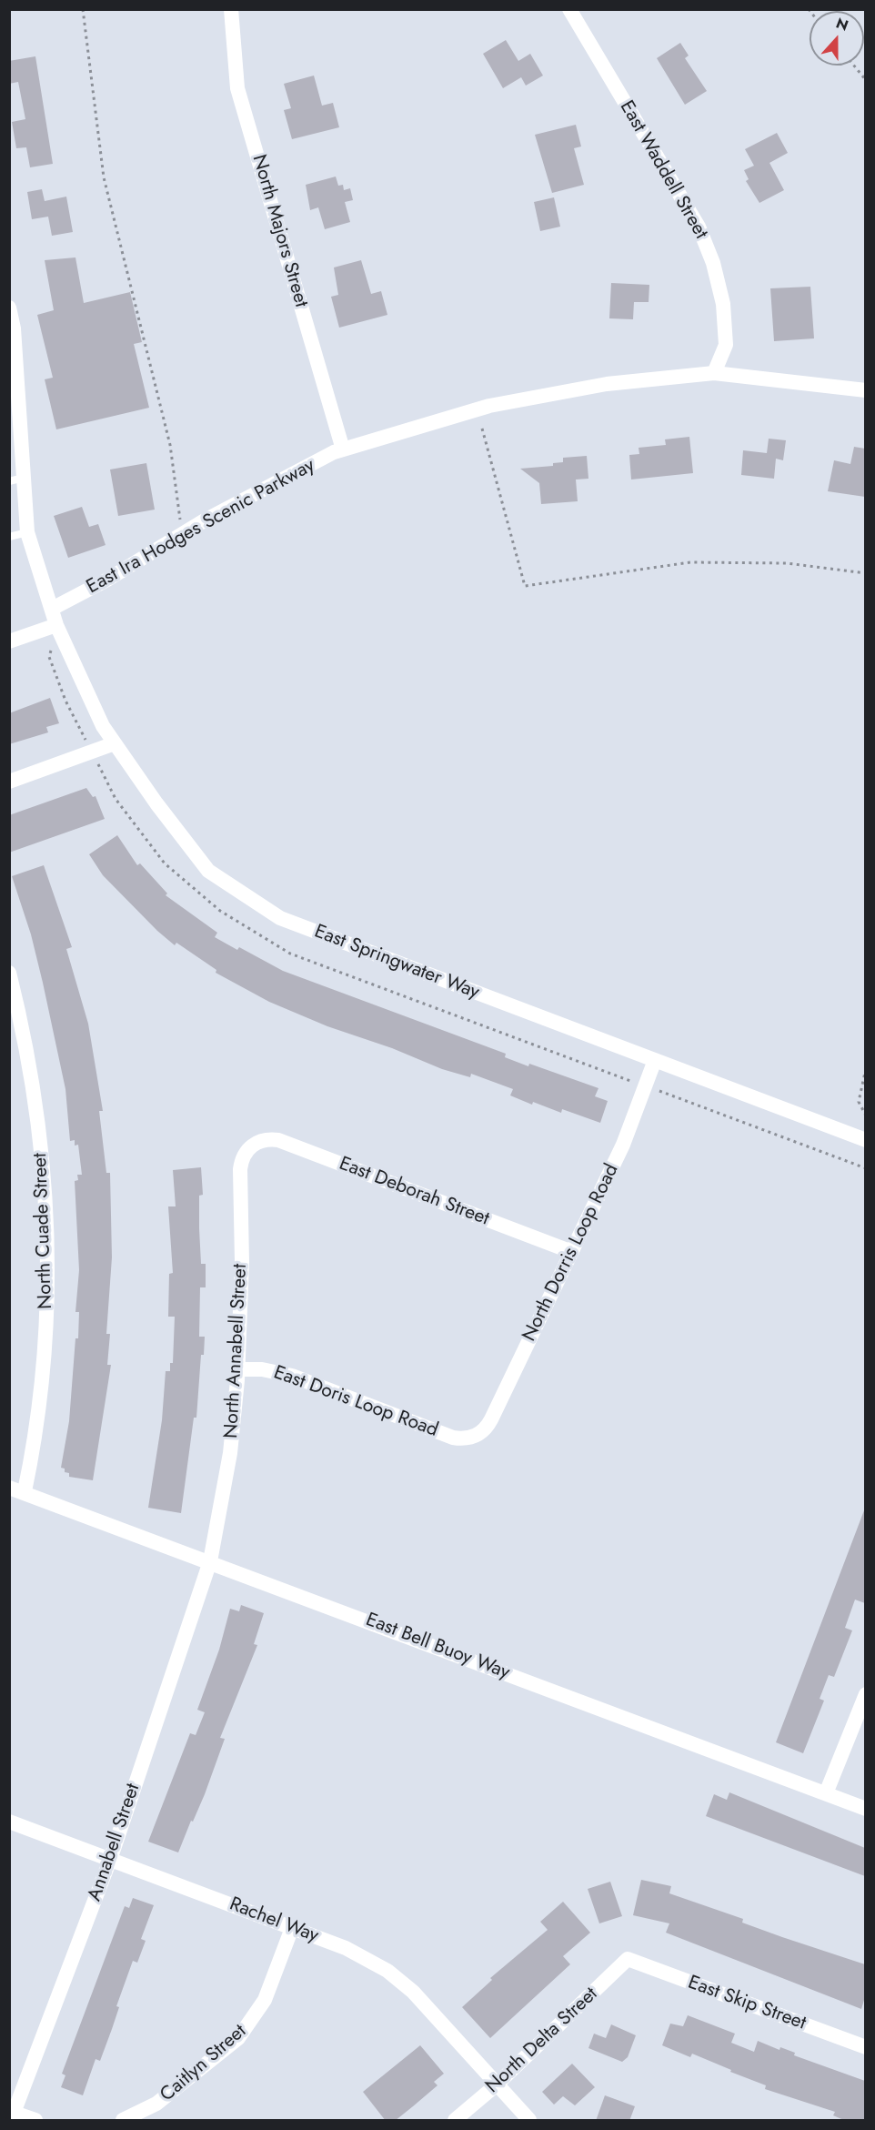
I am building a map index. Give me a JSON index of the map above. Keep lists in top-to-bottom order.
{
  "streets": {
    "street": [
      "East Waddell Street",
      "North Majors Street",
      "East Ira Hodges Scenic Parkway",
      "East Springwater Way",
      "East Deborah Street",
      "North Cuade Street",
      "North Dorris Loop Road",
      "North Annabell Street",
      "East Doris Loop Road",
      "East Bell Buoy Way",
      "Annabell Street",
      "Rachel Way",
      "East Skip Street",
      "North Delta Street",
      "Caitlyn Street"
    ]
  },
  "crossings": [
    ["East Waddell Street", "East Ira Hodges Scenic Parkway"],
    ["North Majors Street", "East Ira Hodges Scenic Parkway"],
    ["East Ira Hodges Scenic Parkway", "East Springwater Way"],
    ["East Springwater Way", "North Dorris Loop Road"],
    ["East Deborah Street", "North Dorris Loop Road"],
    ["East Deborah Street", "North Annabell Street"],
    ["North Cuade Street", "East Bell Buoy Way"],
    ["North Dorris Loop Road", "East Doris Loop Road"],
    ["North Annabell Street", "East Doris Loop Road"],
    ["North Annabell Street", "East Bell Buoy Way"],
    ["North Annabell Street", "Annabell Street"],
    ["East Bell Buoy Way", "Annabell Street"],
    ["Annabell Street", "Rachel Way"],
    ["Rachel Way", "North Delta Street"],
    ["Rachel Way", "Caitlyn Street"],
    ["East Skip Street", "North Delta Street"]
  ],
  "north": "top"
}
